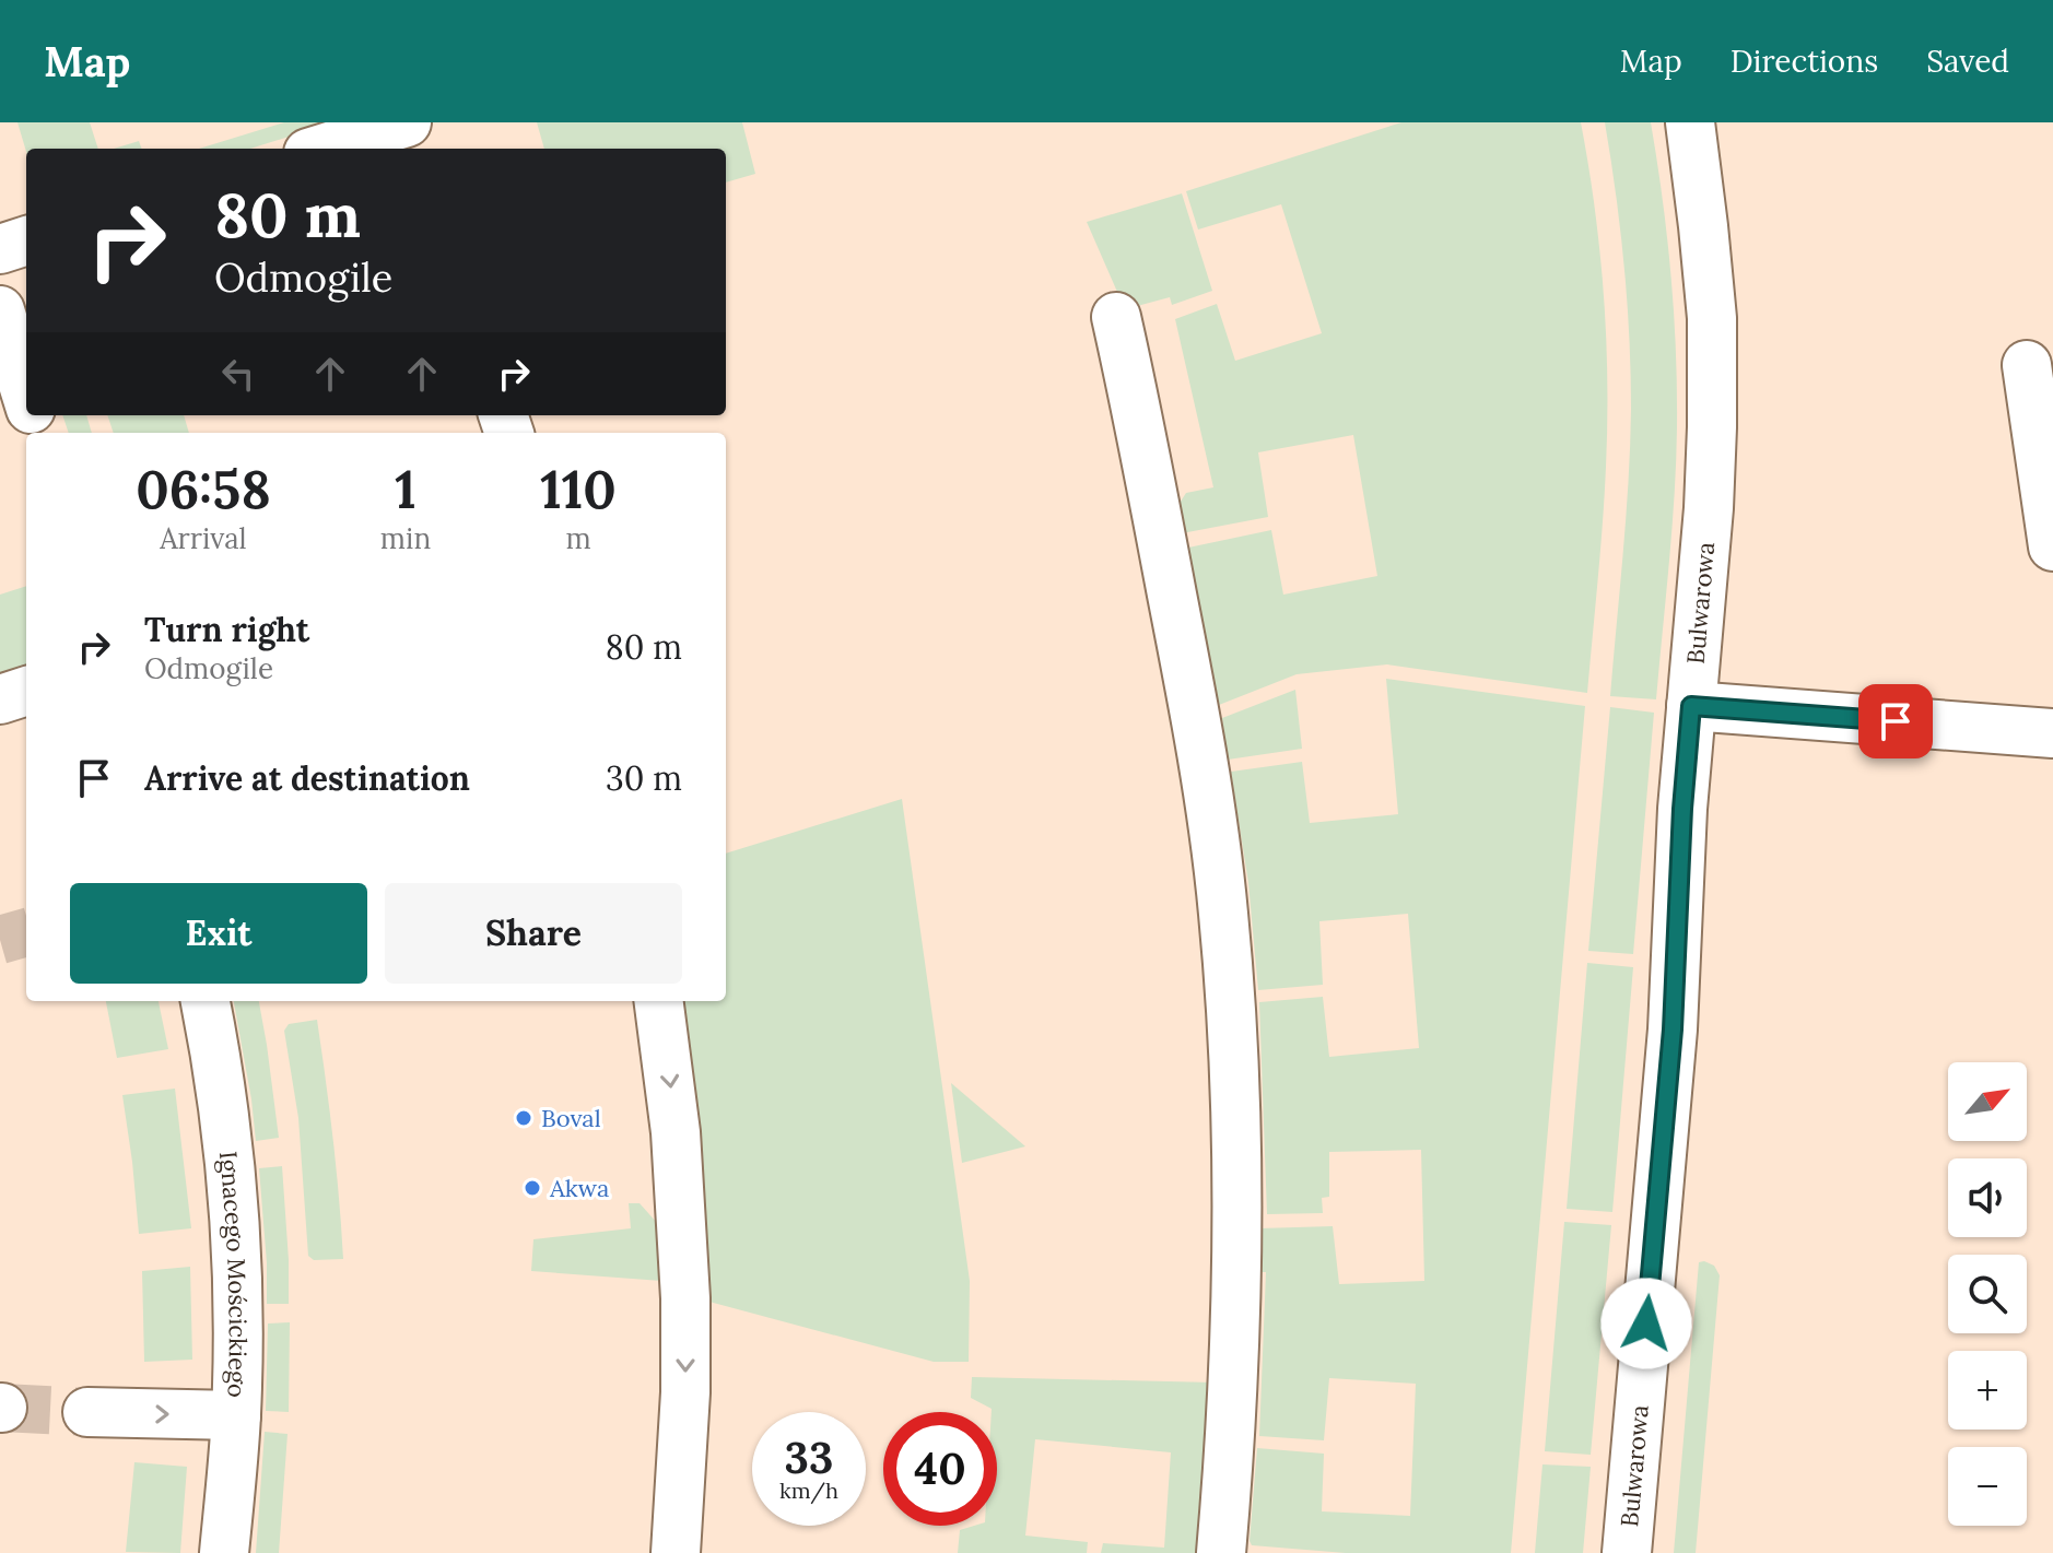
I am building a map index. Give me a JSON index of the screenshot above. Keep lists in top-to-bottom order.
{
  "streets": {
    "street": ["Bulwarowa", "Ignacego Mościckiego"]
  },
  "places": ["Boval", "Akwa"],
  "north": "top right",
  "page": {
    "header": "Map",
    "nav": ["Map", "Directions", "Saved"],
    "turn": ["80 m", "Odmogile"],
    "eta": [
      "06:58",
      "Arrival",
      "1",
      "min",
      "110",
      "m"
    ],
    "list": [
      {
        "name": "Turn right",
        "note": "Odmogile",
        "value": "80 m"
      },
      {
        "name": "Arrive at destination",
        "value": "30 m"
      }
    ],
    "buttons": ["Exit", "Share"],
    "map_buttons": ["+", "−"],
    "speed": "33 km/h",
    "limit": "40"
  }
}
